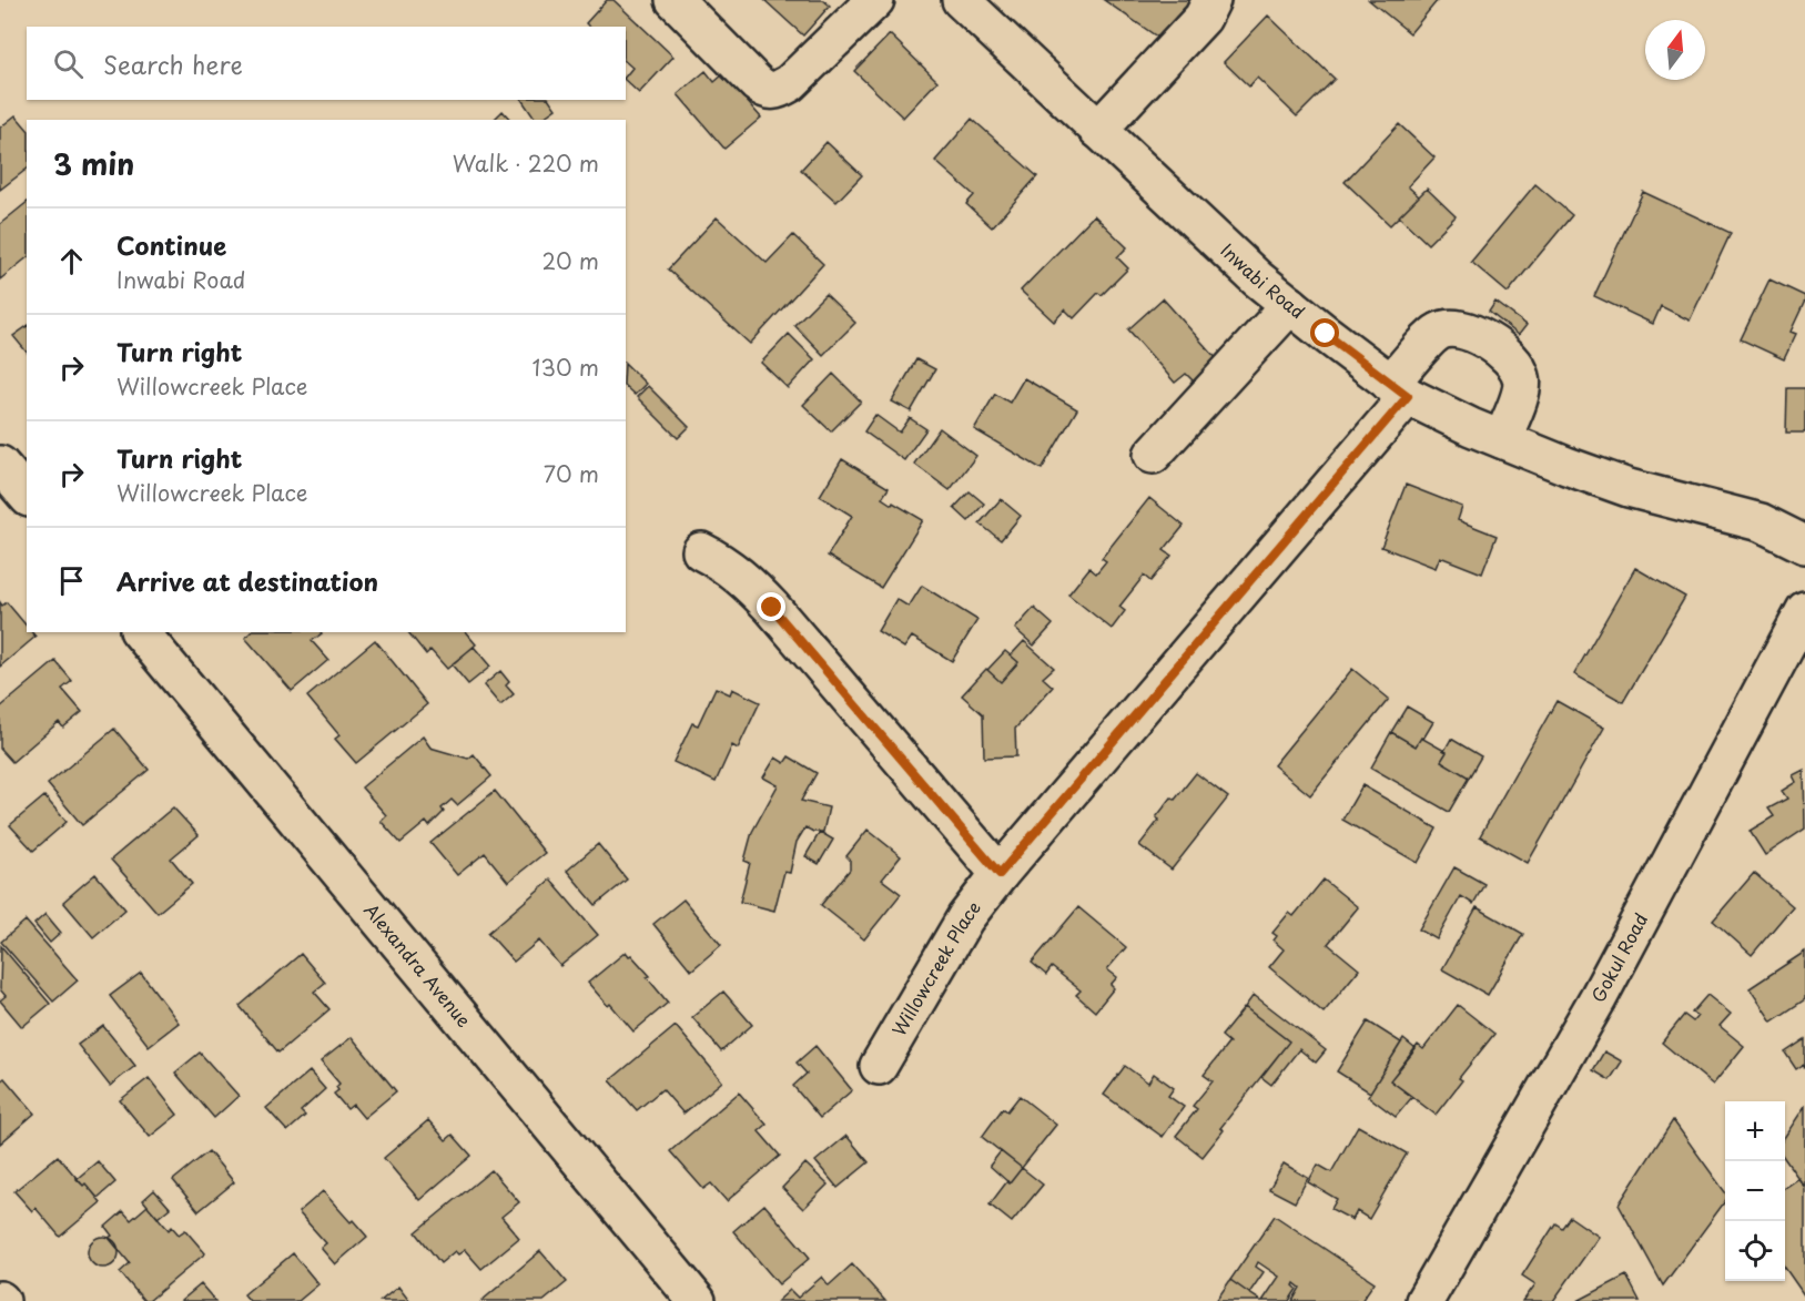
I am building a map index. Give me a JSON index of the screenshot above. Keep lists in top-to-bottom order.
{
  "streets": {
    "street": [
      "Inwabi Road",
      "Gokul Road",
      "Alexandra Avenue",
      "Willowcreek Place"
    ]
  },
  "crossings": [
    ["Inwabi Road", "Willowcreek Place"]
  ],
  "north": "top",
  "page": {
    "search": "Search here",
    "heading": ["3 min", "Walk · 220 m"],
    "list": [
      ["Continue", "Inwabi Road", "20 m"],
      ["Turn right", "Willowcreek Place", "130 m"],
      ["Turn right", "Willowcreek Place", "70 m"],
      "Arrive at destination"
    ],
    "map_buttons": ["+", "−"]
  }
}
